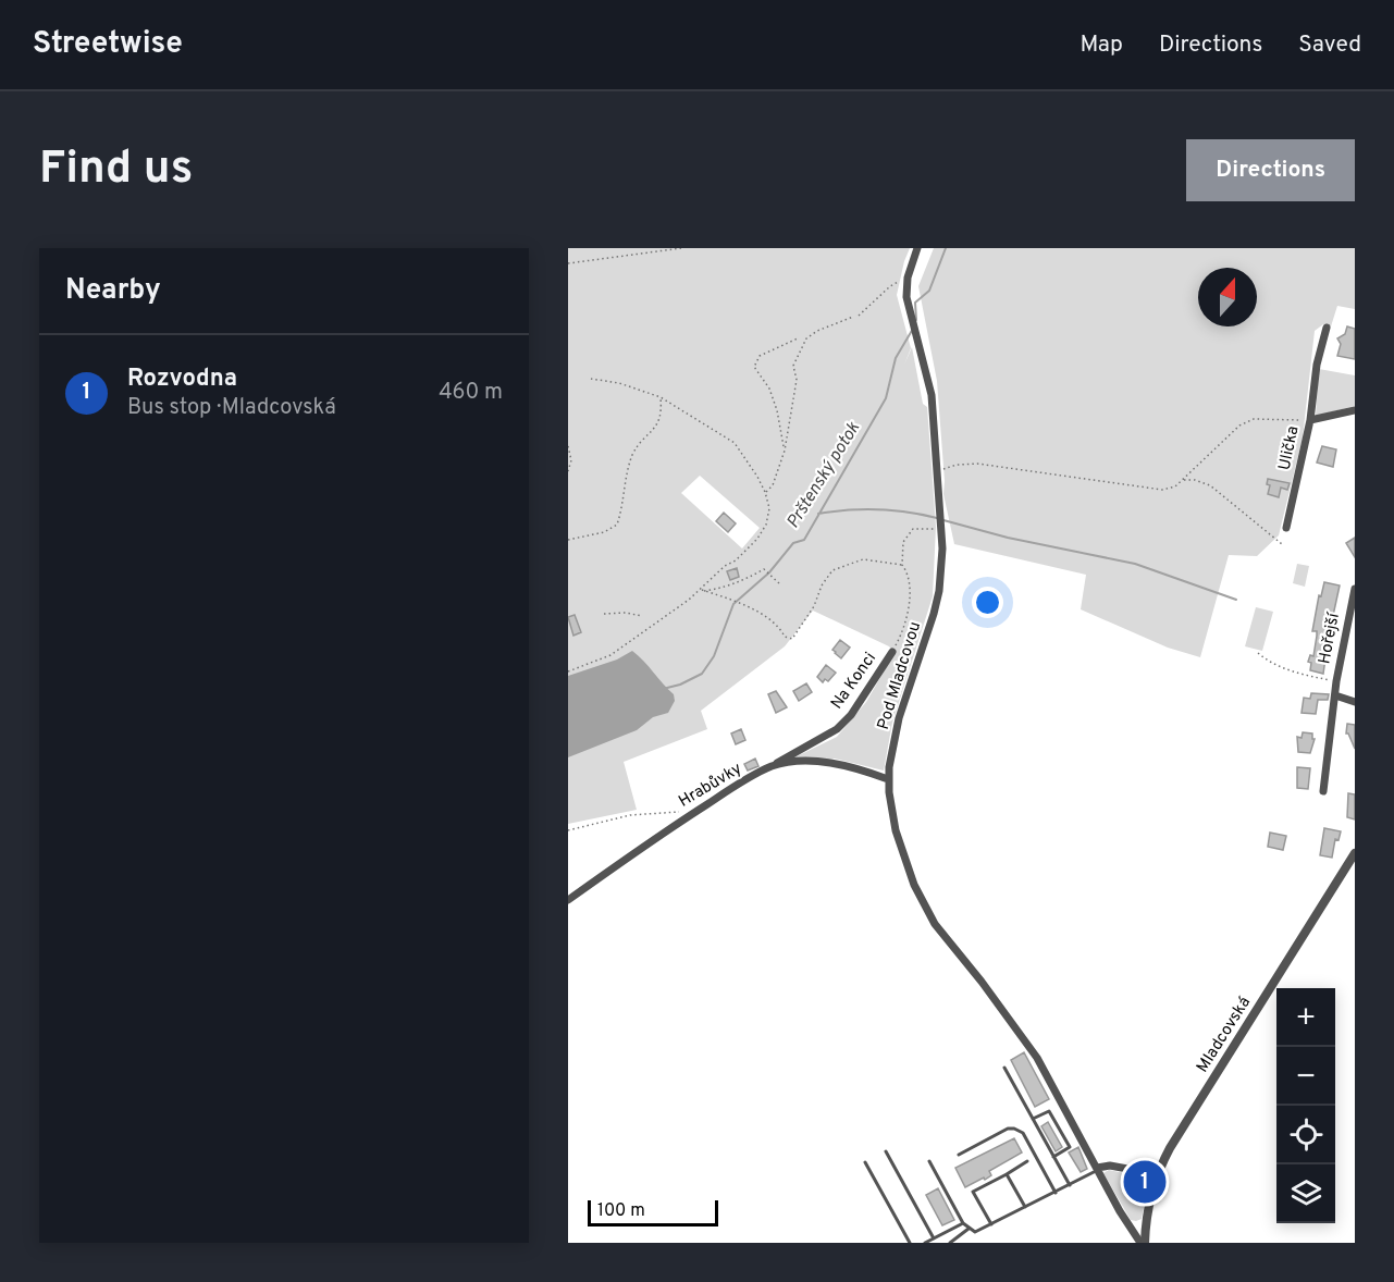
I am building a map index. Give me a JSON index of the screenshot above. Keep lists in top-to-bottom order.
{
  "streets": {
    "street": [
      "Ulička",
      "Hořejší",
      "Pod Mladcovou",
      "Na Konci",
      "Hrabůvky",
      "Mladcovská"
    ]
  },
  "crossings": [
    ["Pod Mladcovou", "Hrabůvky"],
    ["Pod Mladcovou", "Mladcovská"],
    ["Na Konci", "Hrabůvky"]
  ],
  "water": ["Prštenský potok"],
  "scale_bar": "100 m",
  "north": "top",
  "page": {
    "header": "Streetwise",
    "nav": ["Map", "Directions", "Saved"],
    "buttons": "Directions",
    "title": "Find us",
    "heading": "Nearby",
    "list": [
      {
        "mark": "1",
        "name": "Rozvodna",
        "note": "Bus stop · Mladcovská",
        "value": "460 m"
      }
    ],
    "map_buttons": ["+", "−"],
    "pins": "1",
    "scale": "100 m"
  }
}
